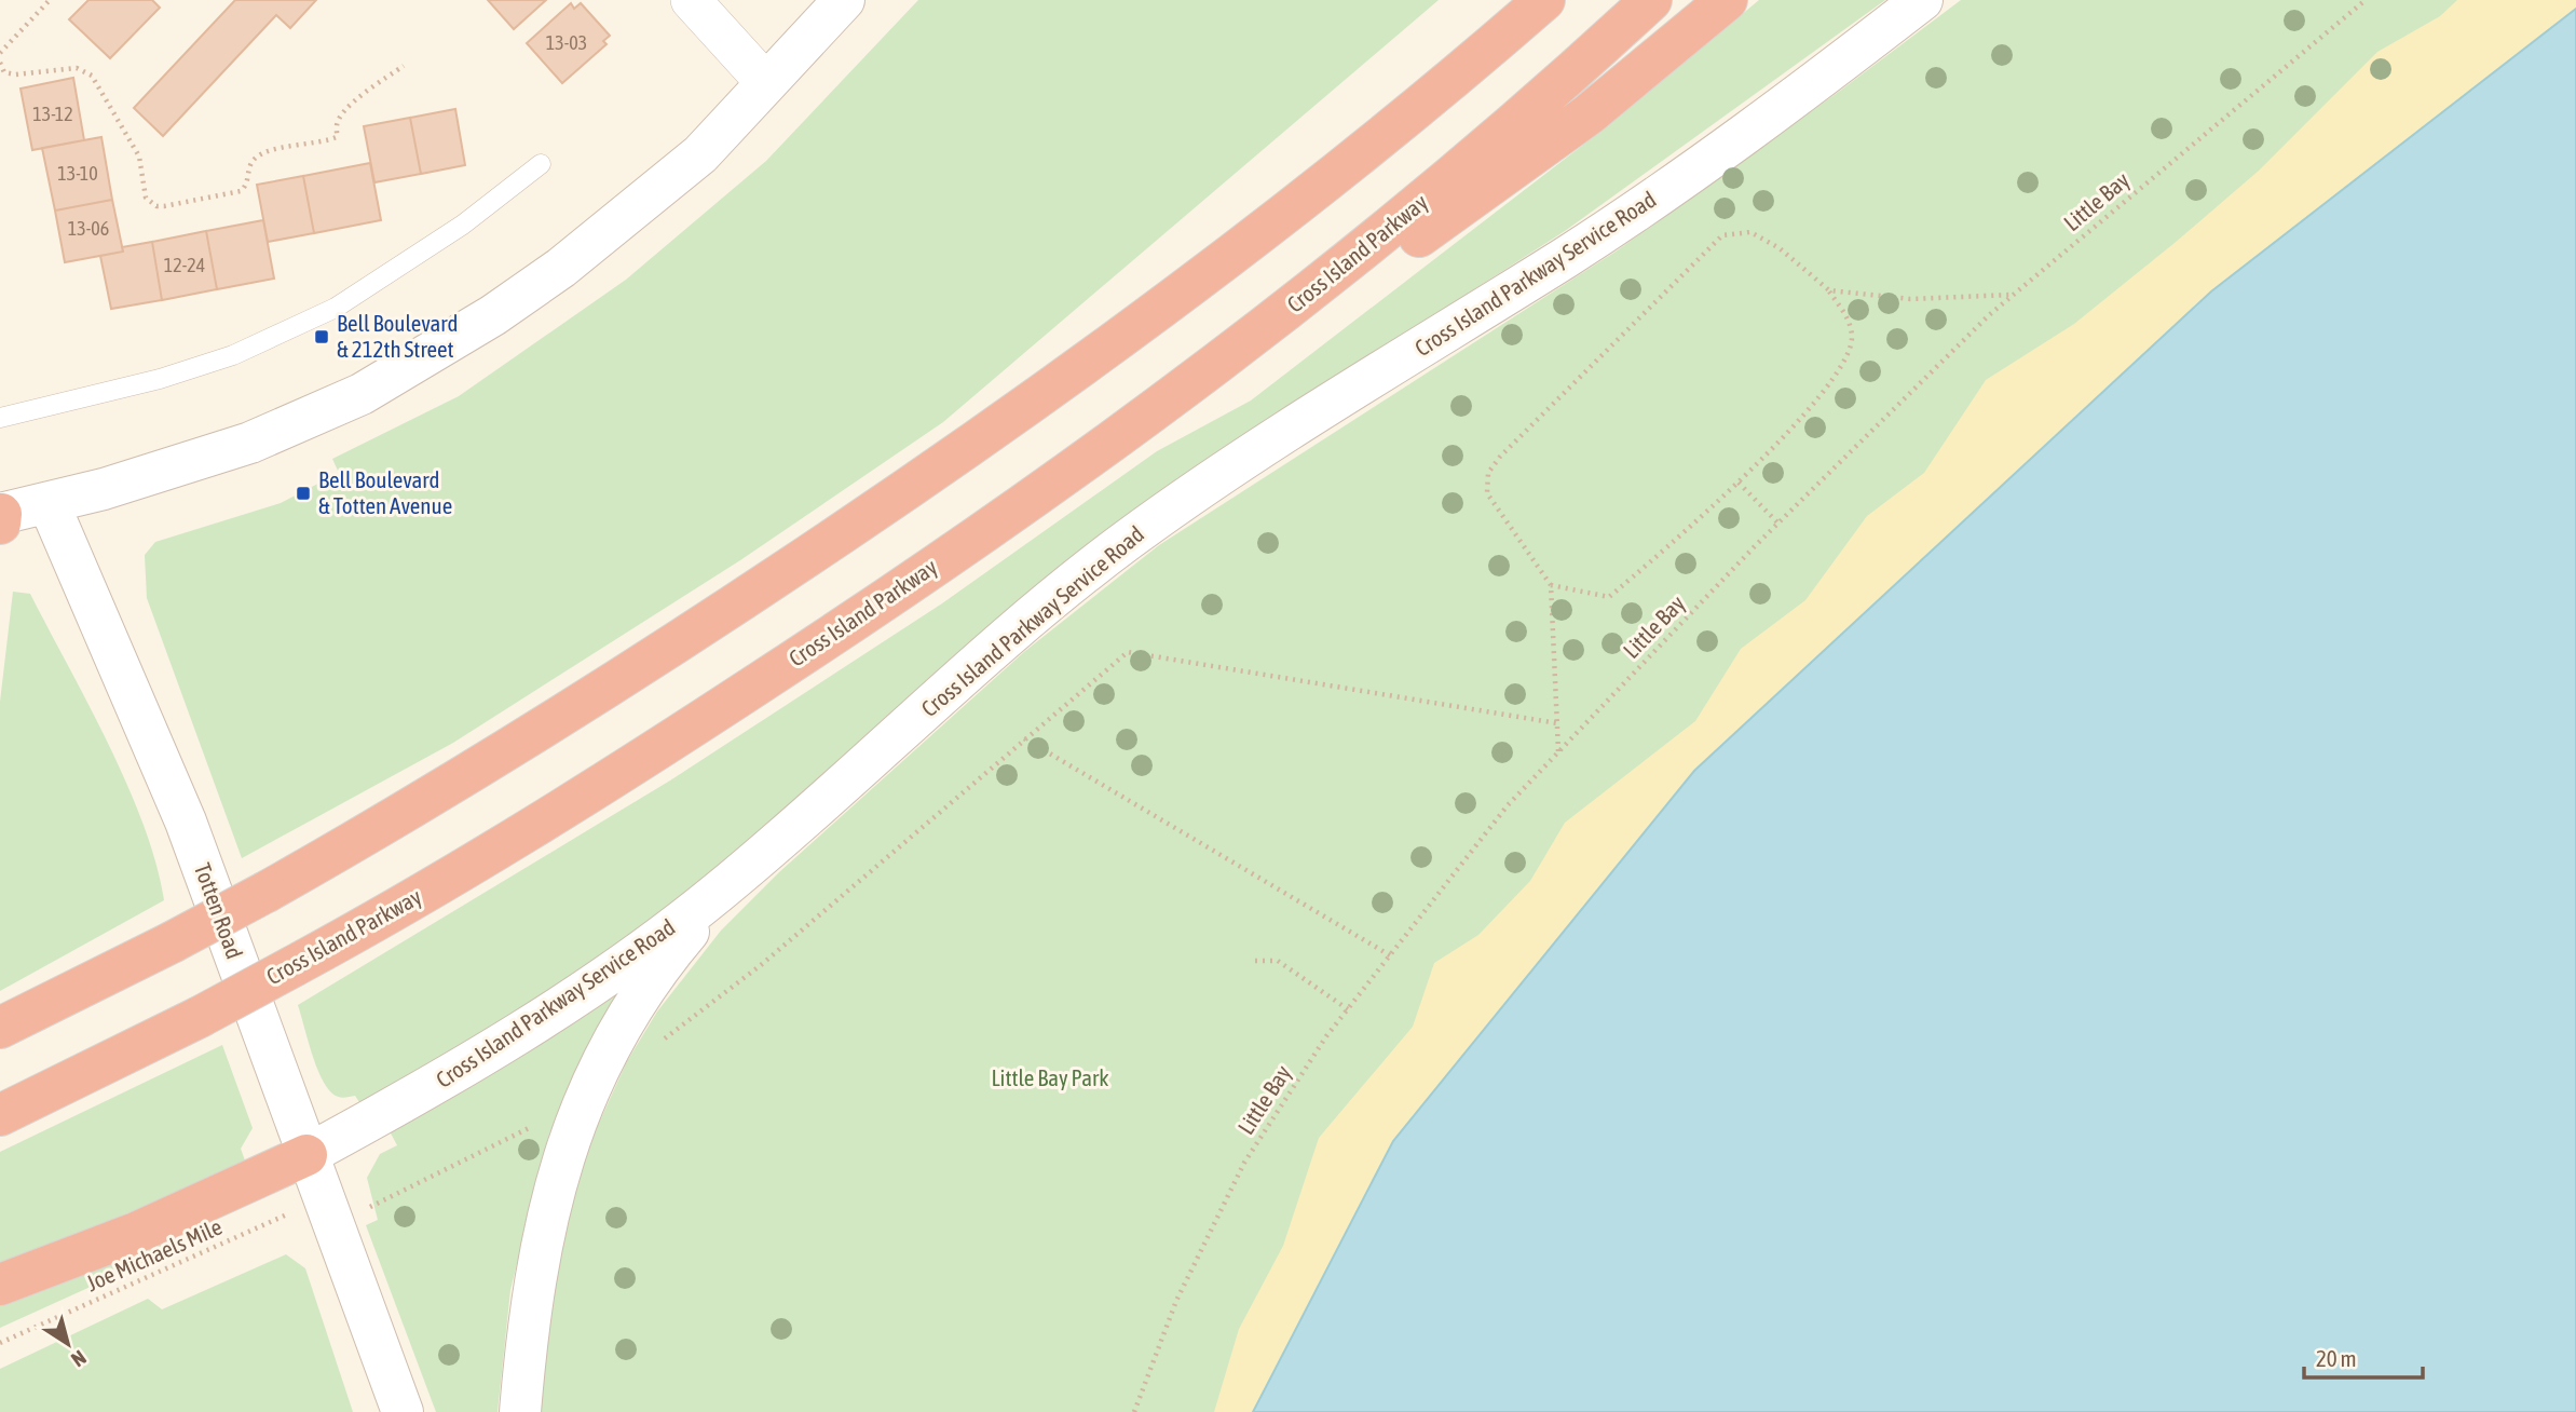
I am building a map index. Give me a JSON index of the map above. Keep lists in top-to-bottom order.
{
  "streets": {
    "highway": ["Cross Island Parkway"],
    "street": ["Cross Island Parkway Service Road", "Totten Road"],
    "path": ["Little Bay", "Joe Michaels Mile"]
  },
  "crossings": [
    ["Cross Island Parkway Service Road", "Totten Road"],
    ["Totten Road", "Joe Michaels Mile"]
  ],
  "parks": ["Little Bay Park"],
  "places": {
    "transit": ["Bell Boulevard & 212th Street", "Bell Boulevard & Totten Avenue"]
  },
  "house_numbers": [
    "13-03",
    "13-12",
    "13-10",
    "13-06",
    "12-24"
  ],
  "scale_bar": "20 m",
  "north": "bottom right"
}
